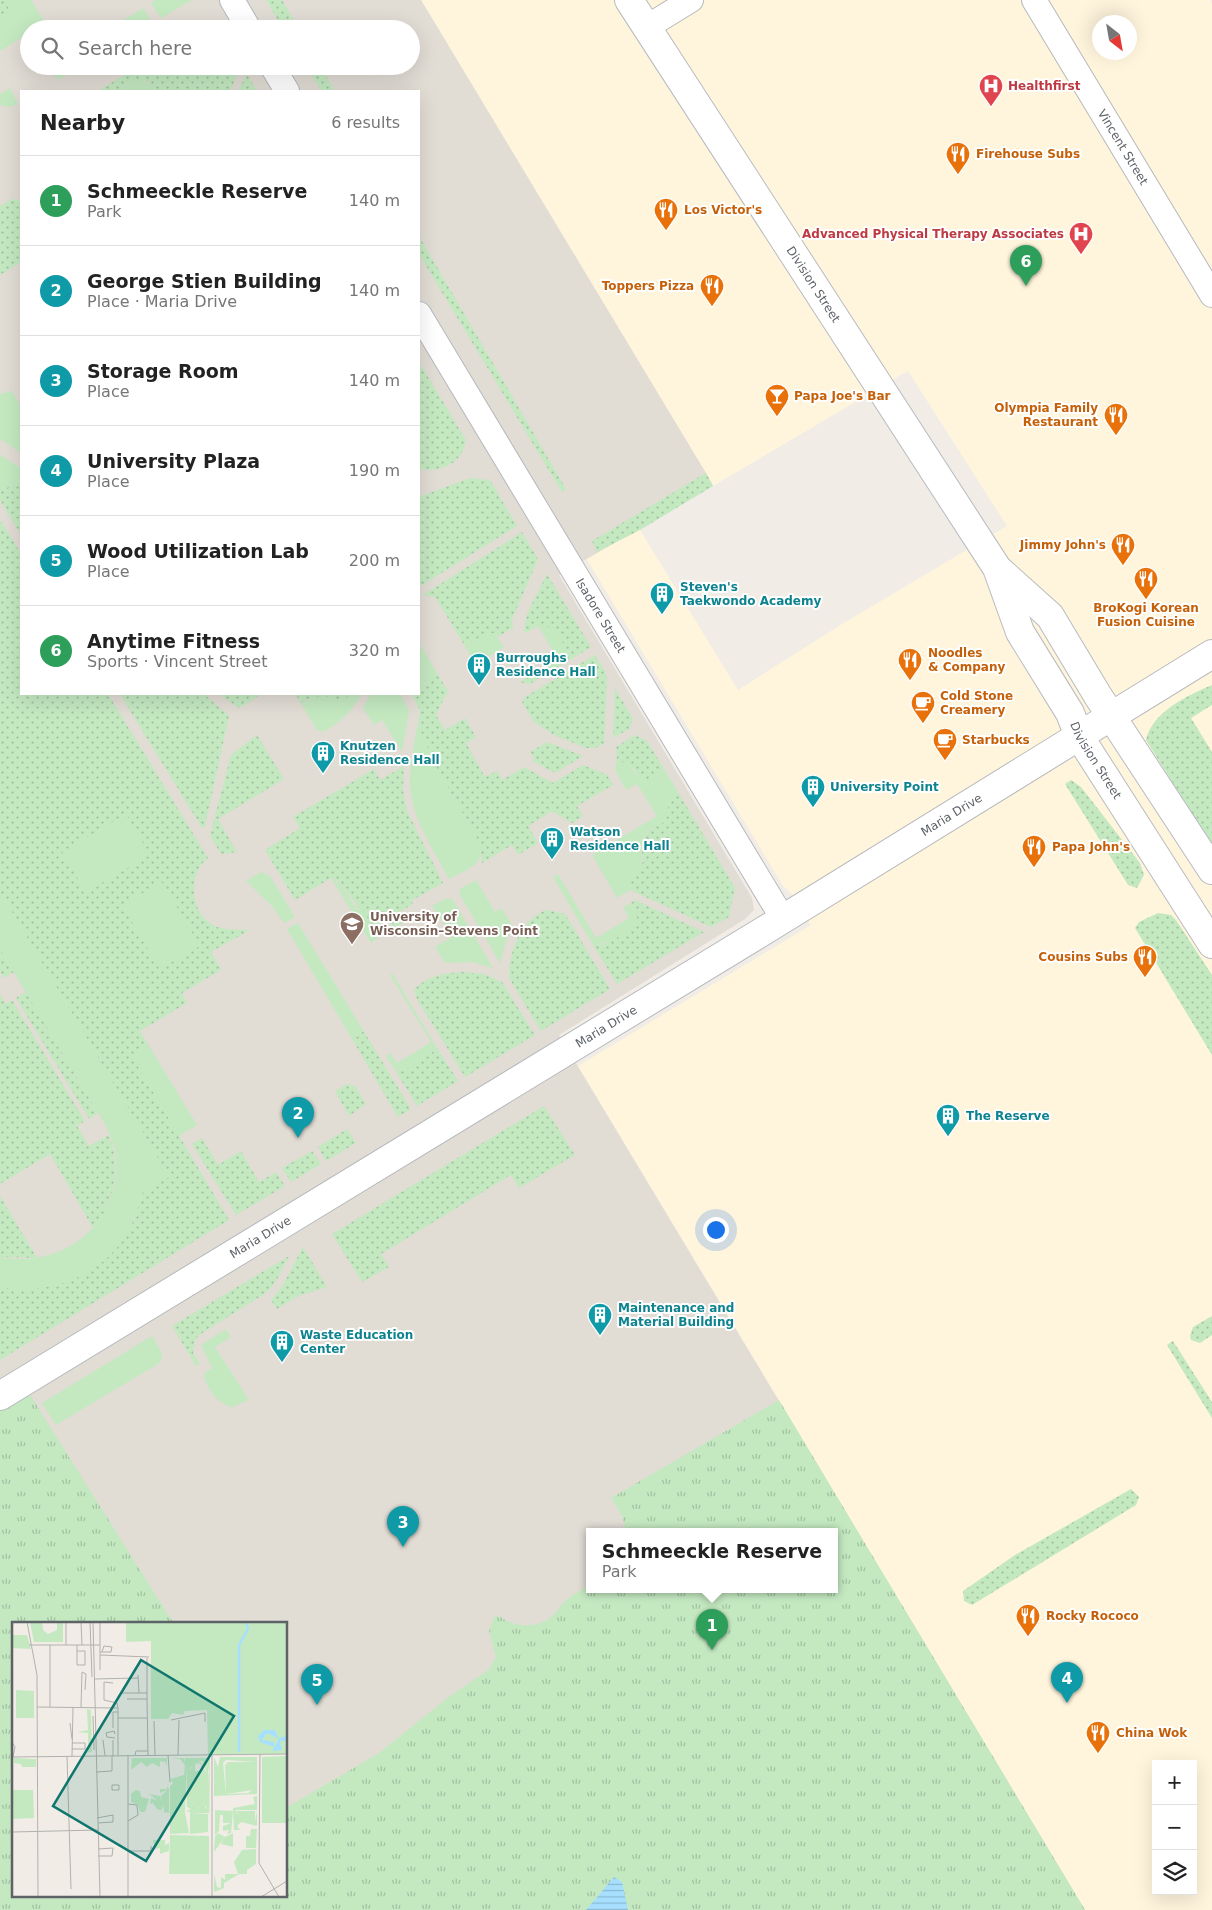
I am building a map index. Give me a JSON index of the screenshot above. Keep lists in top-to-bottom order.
{
  "streets": {
    "main road": ["Division Street", "Maria Drive"],
    "street": ["Vincent Street", "Isadore Street"]
  },
  "crossings": [
    ["Division Street", "Maria Drive"],
    ["Isadore Street", "Maria Drive"]
  ],
  "places": {
    "hospital": ["Healthfirst", "Advanced Physical Therapy Associates"],
    "restaurant": [
      "Firehouse Subs",
      "Los Victor's",
      "Toppers Pizza",
      "Olympia Family Restaurant",
      "Jimmy John's",
      "BroKogi Korean Fusion Cuisine",
      "Noodles & Company",
      "Papa John's",
      "Cousins Subs",
      "Rocky Rococo",
      "China Wok"
    ],
    "bar": ["Papa Joe's Bar"],
    "building": [
      "Steven's Taekwondo Academy",
      "Burroughs Residence Hall",
      "Knutzen Residence Hall",
      "University Point",
      "Watson Residence Hall",
      "The Reserve",
      "Maintenance and Material Building",
      "Waste Education Center"
    ],
    "cafe": ["Cold Stone Creamery", "Starbucks"],
    "school or university": ["University of Wisconsin–Stevens Point"]
  },
  "north": "bottom right",
  "page": {
    "search": "Search here",
    "heading": ["Nearby", "6 results"],
    "list": [
      {
        "mark": "1",
        "name": "Schmeeckle Reserve",
        "note": "Park",
        "value": "140 m"
      },
      {
        "mark": "2",
        "name": "George Stien Building",
        "note": "Place · Maria Drive",
        "value": "140 m"
      },
      {
        "mark": "3",
        "name": "Storage Room",
        "note": "Place",
        "value": "140 m"
      },
      {
        "mark": "4",
        "name": "University Plaza",
        "note": "Place",
        "value": "190 m"
      },
      {
        "mark": "5",
        "name": "Wood Utilization Lab",
        "note": "Place",
        "value": "200 m"
      },
      {
        "mark": "6",
        "name": "Anytime Fitness",
        "note": "Sports · Vincent Street",
        "value": "320 m"
      }
    ],
    "pins": [
      "6",
      "2",
      "3",
      "1",
      "4",
      "5"
    ],
    "popup": ["Schmeeckle Reserve", "Park"],
    "map_buttons": ["+", "−"]
  }
}
